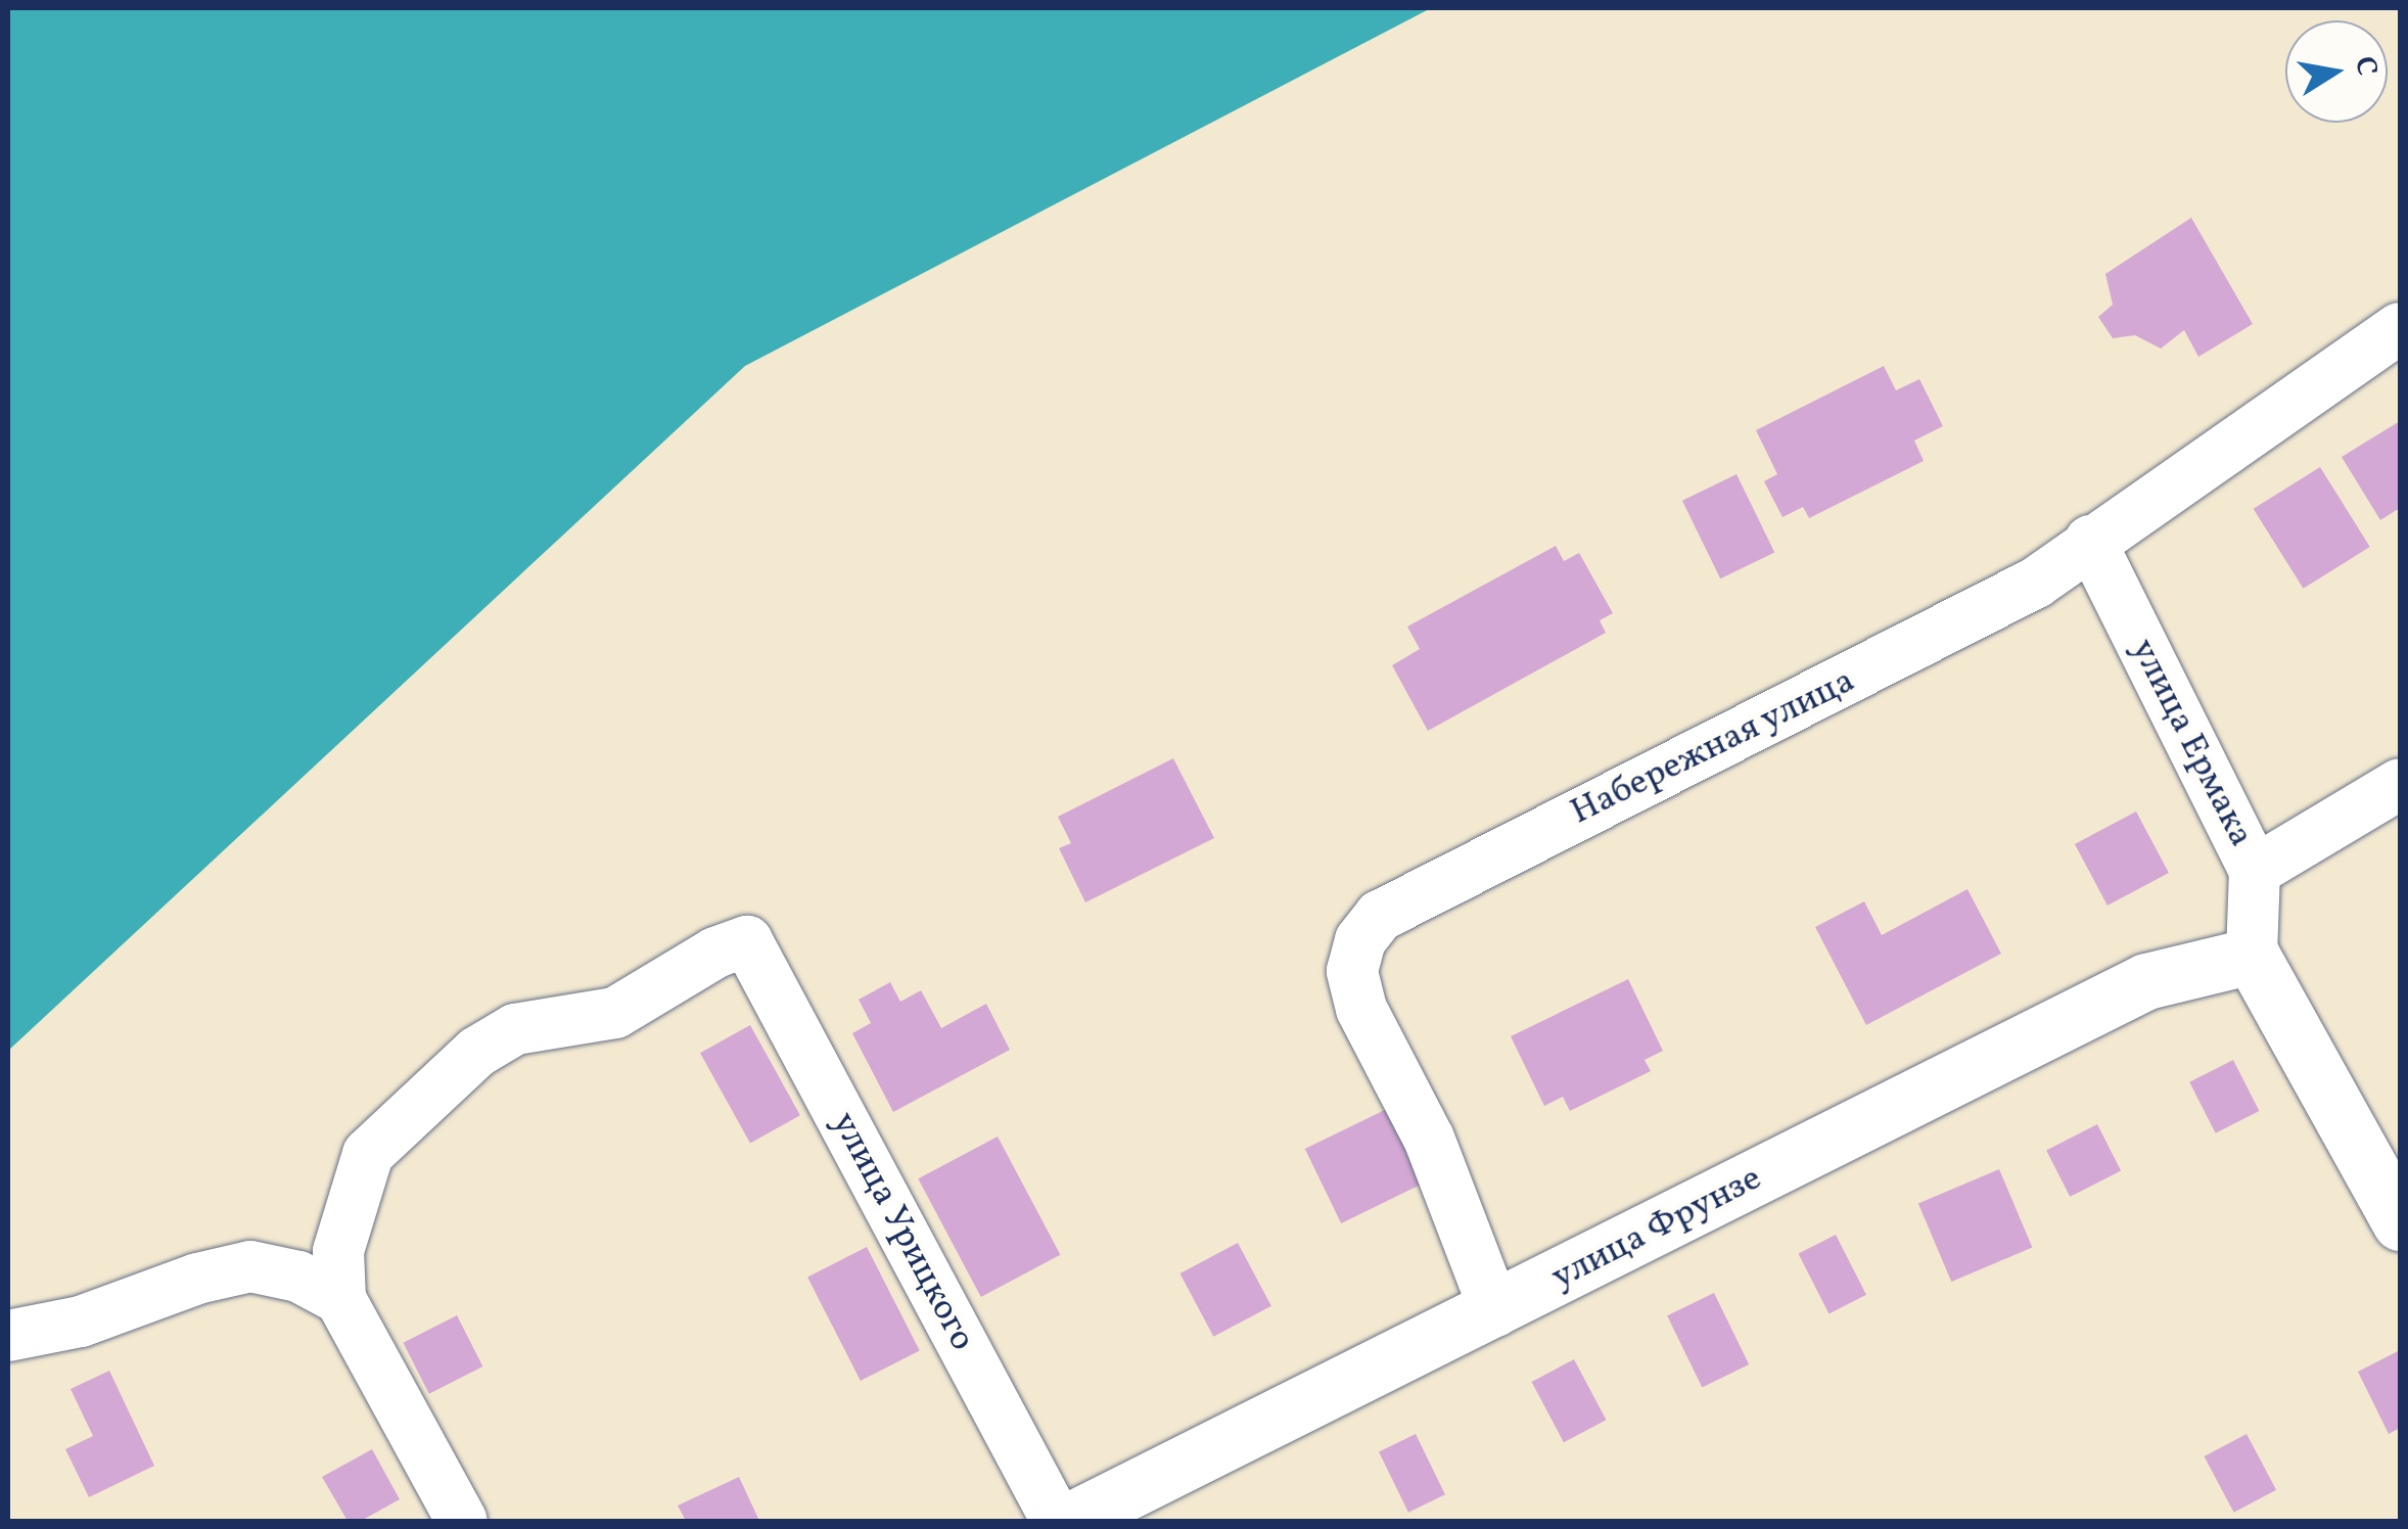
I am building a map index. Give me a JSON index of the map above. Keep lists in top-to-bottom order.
{
  "streets": {
    "street": [
      "улица Ермака",
      "Набережная улица",
      "улица Фрунзе",
      "улица Урицкого"
    ]
  },
  "crossings": [
    ["улица Ермака", "Набережная улица"],
    ["улица Ермака", "улица Фрунзе"],
    ["Набережная улица", "улица Фрунзе"]
  ],
  "north": "right"
}
